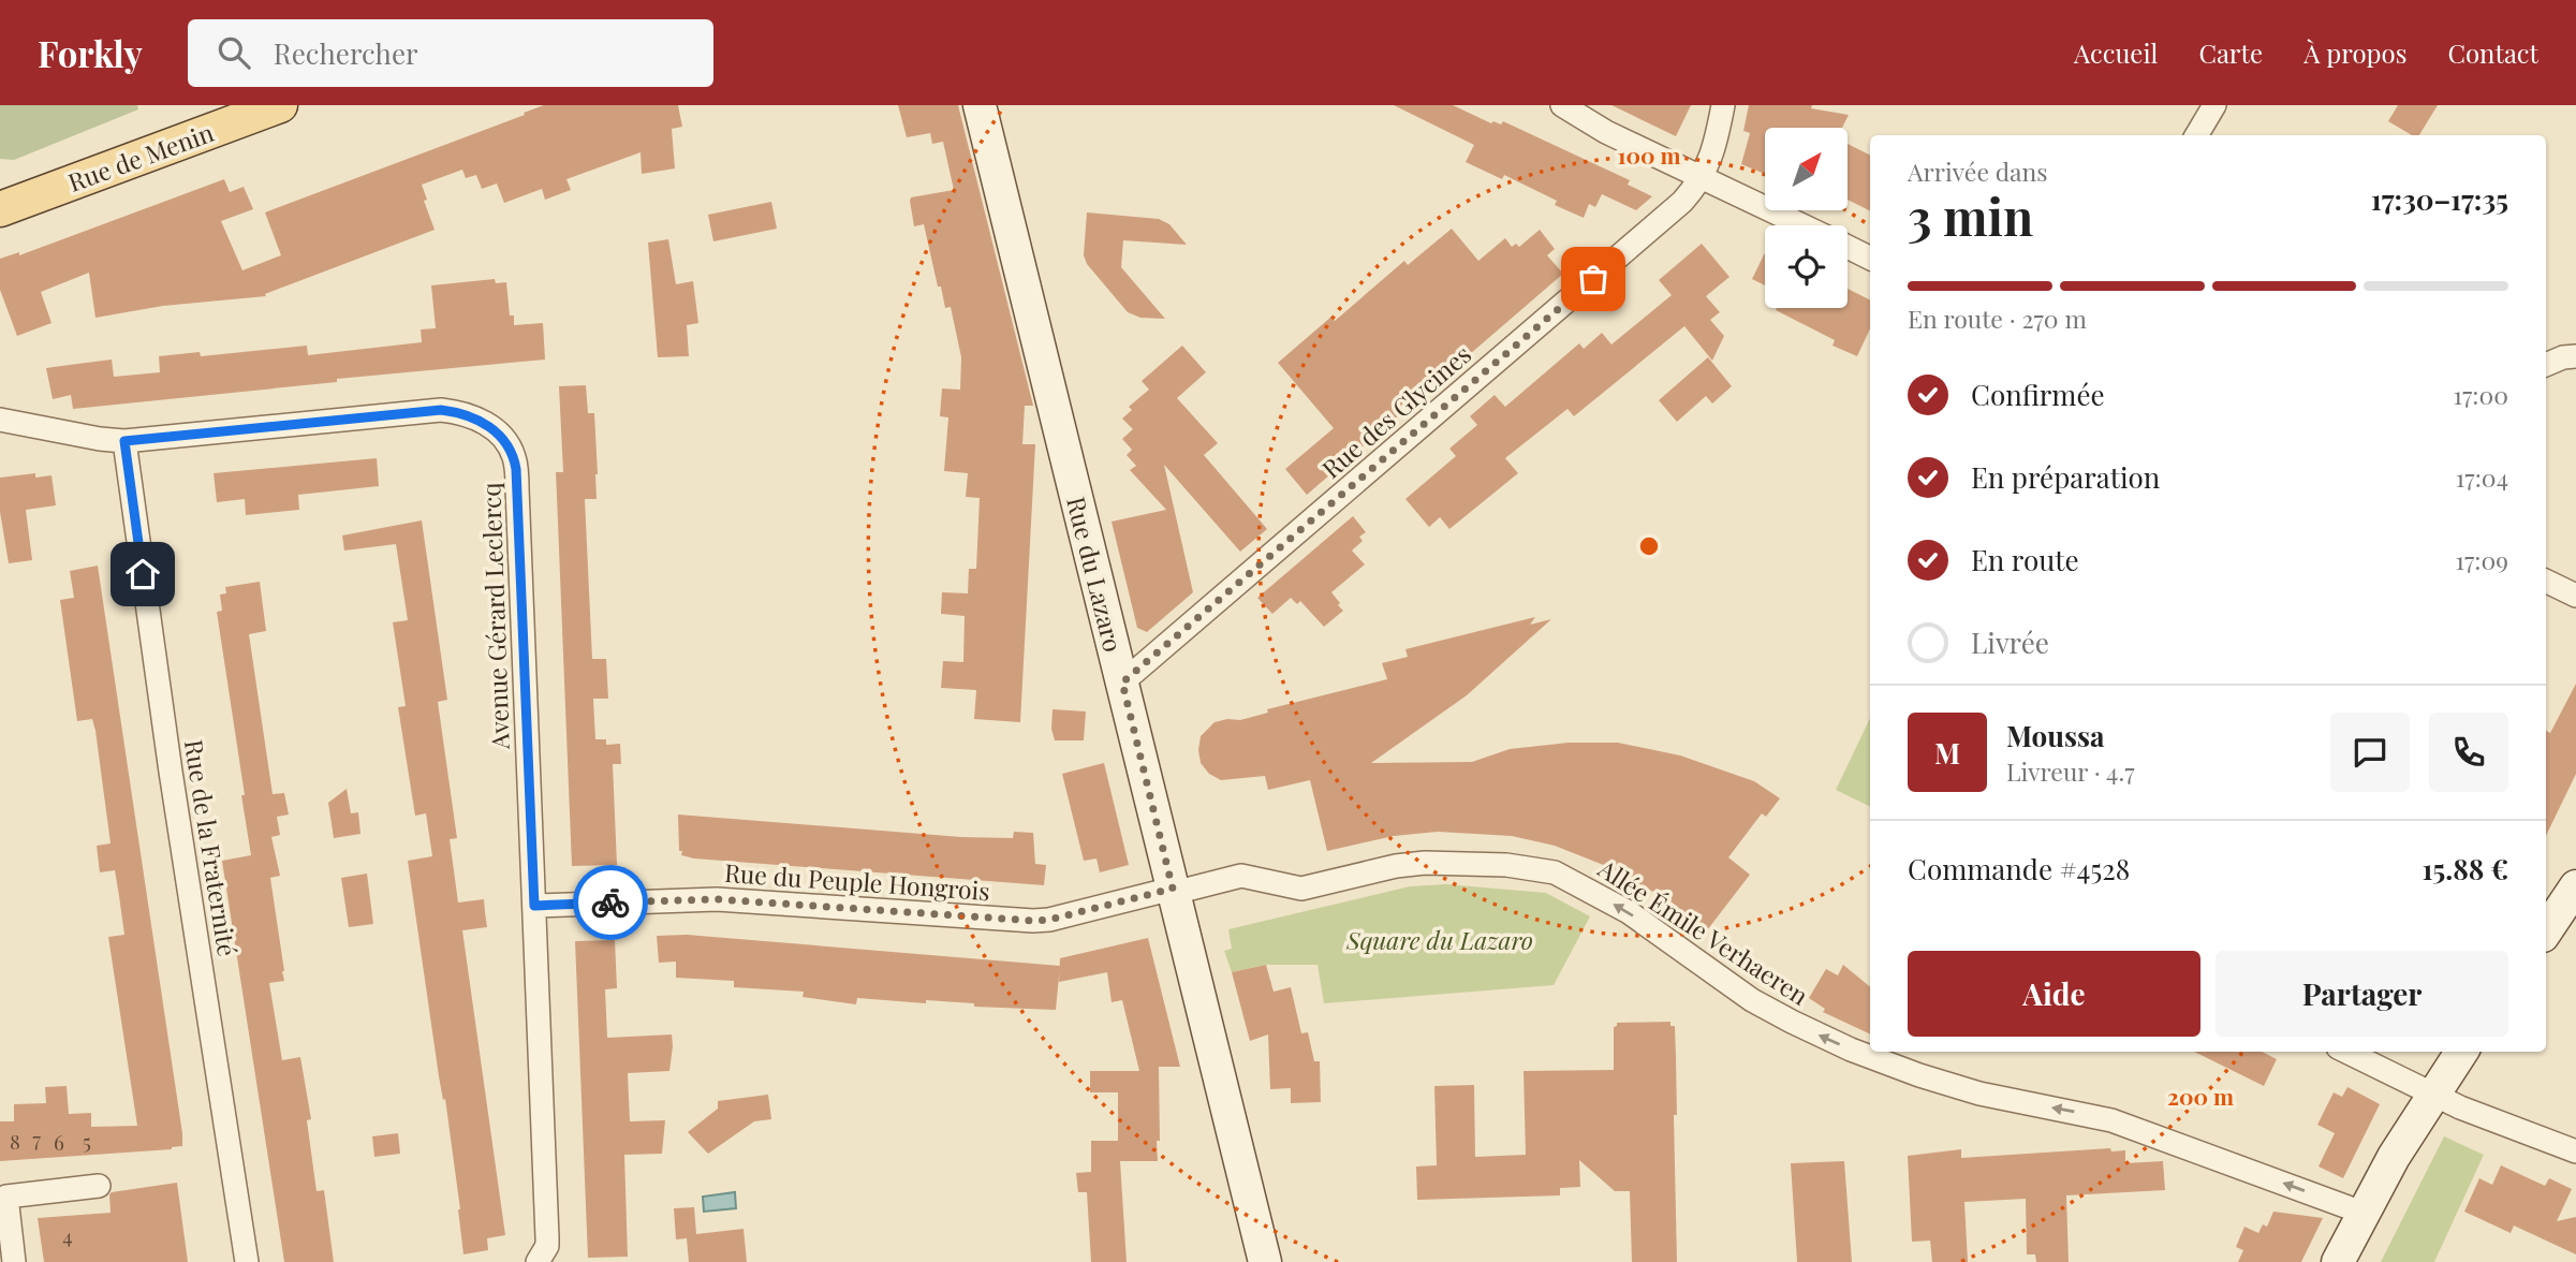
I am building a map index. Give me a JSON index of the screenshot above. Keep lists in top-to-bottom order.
{
  "streets": {
    "main road": ["Rue de Menin"],
    "street": [
      "Rue des Glycines",
      "Rue du Lazaro",
      "Avenue Gérard Leclercq",
      "Rue de la Fraternité",
      "Rue du Peuple Hongrois",
      "Allée Émile Verhaeren"
    ]
  },
  "crossings": [
    ["Rue des Glycines", "Rue du Lazaro"],
    ["Rue du Lazaro", "Rue du Peuple Hongrois"],
    ["Rue du Lazaro", "Allée Émile Verhaeren"],
    ["Avenue Gérard Leclercq", "Rue de la Fraternité"],
    ["Avenue Gérard Leclercq", "Rue du Peuple Hongrois"],
    ["Rue du Peuple Hongrois", "Allée Émile Verhaeren"]
  ],
  "one_way": ["Allée Émile Verhaeren"],
  "parks": ["Square du Lazaro"],
  "house_numbers": [
    "7",
    "8",
    "5",
    "6",
    "4"
  ],
  "north": "top right",
  "page": {
    "header": "Forkly",
    "search": "Rechercher",
    "nav": [
      "Accueil",
      "Carte",
      "À propos",
      "Contact"
    ],
    "heading": ["3 min", "Arrivée dans", "17:30–17:35"],
    "panel": [
      "Moussa",
      "Livreur · 4.7",
      "Commande #4528",
      "15.88 €"
    ],
    "bar": "En route · 270 m",
    "list": [
      ["Confirmée", "17:00"],
      ["En préparation", "17:04"],
      ["En route", "17:09"],
      "Livrée"
    ],
    "round": "M",
    "buttons": ["Aide", "Partager"]
  },
  "rings": ["100 m", "200 m"]
}
